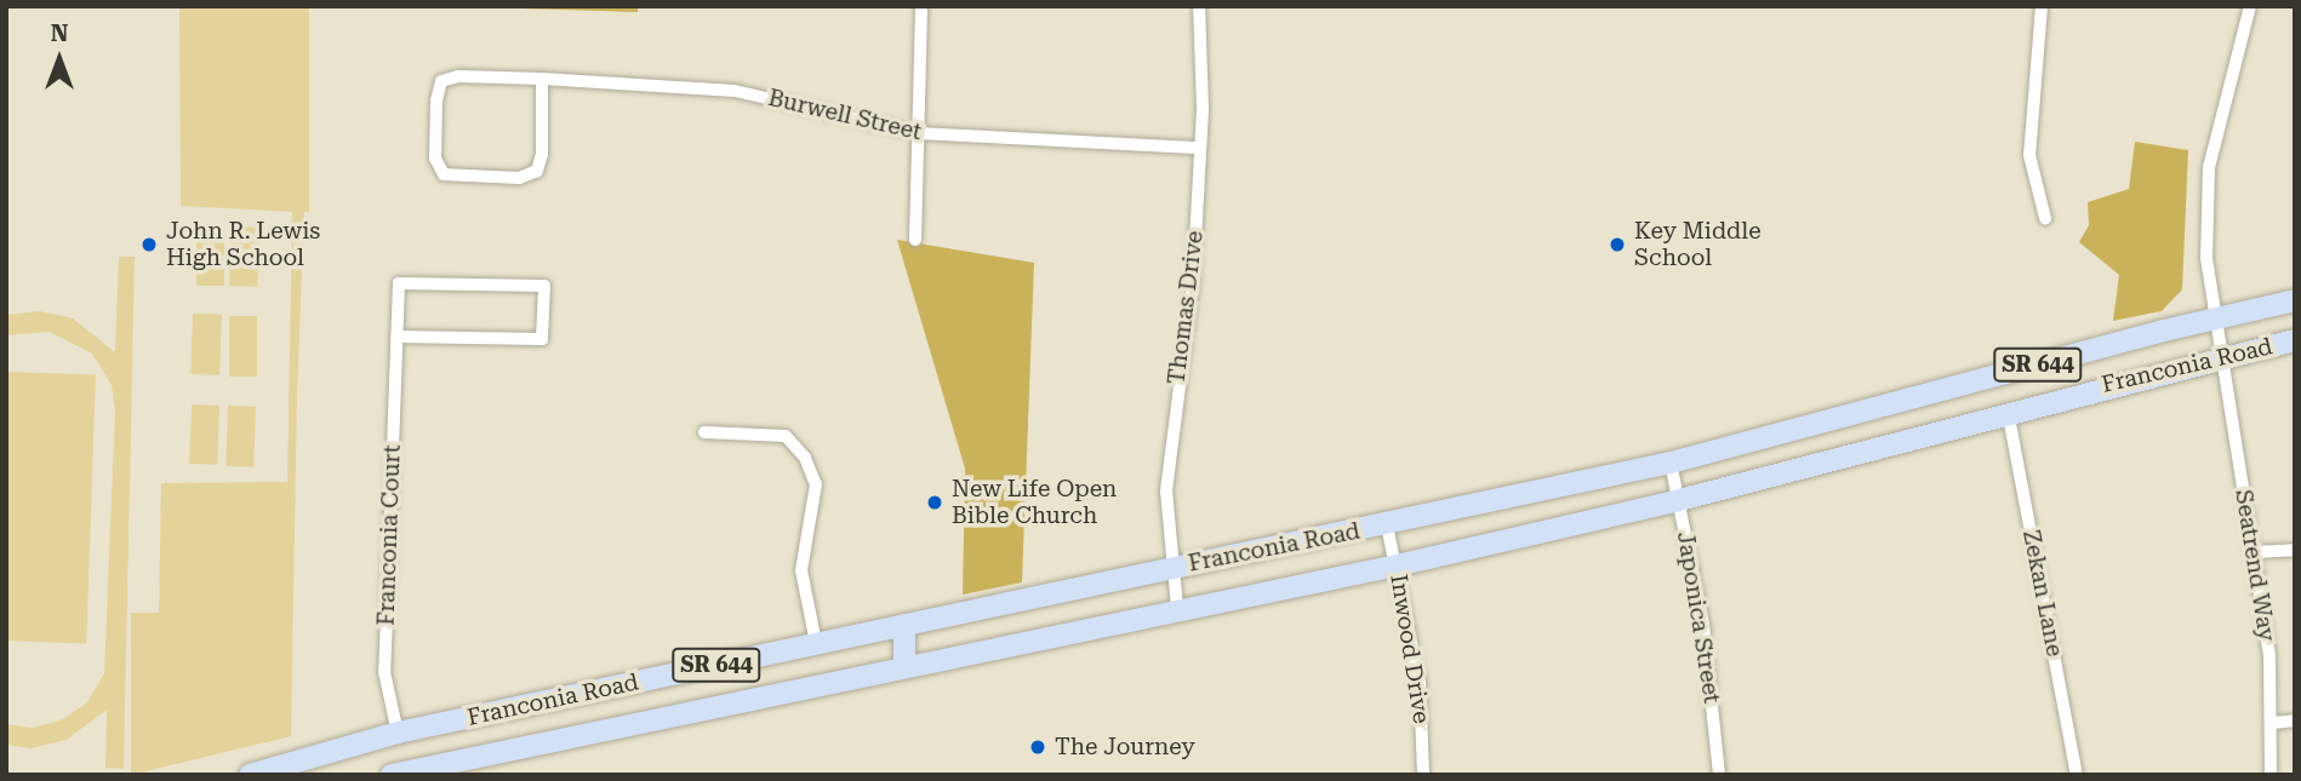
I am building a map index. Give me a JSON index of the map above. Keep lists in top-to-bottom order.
{
  "streets": {
    "main road": ["SR 644", "Franconia Road"],
    "street": [
      "Burwell Street",
      "Thomas Drive",
      "Franconia Court",
      "Seatrend Way",
      "Zekan Lane",
      "Japonica Street",
      "Inwood Drive"
    ]
  },
  "crossings": [
    ["Burwell Street", "Thomas Drive"],
    ["Thomas Drive", "Franconia Road"],
    ["Franconia Road", "Franconia Court"],
    ["Franconia Road", "Seatrend Way"],
    ["Franconia Road", "Zekan Lane"],
    ["Franconia Road", "Japonica Street"],
    ["Franconia Road", "Inwood Drive"]
  ],
  "places": [
    "John R. Lewis High School",
    "Key Middle School",
    "New Life Open Bible Church",
    "The Journey"
  ],
  "north": "top"
}
